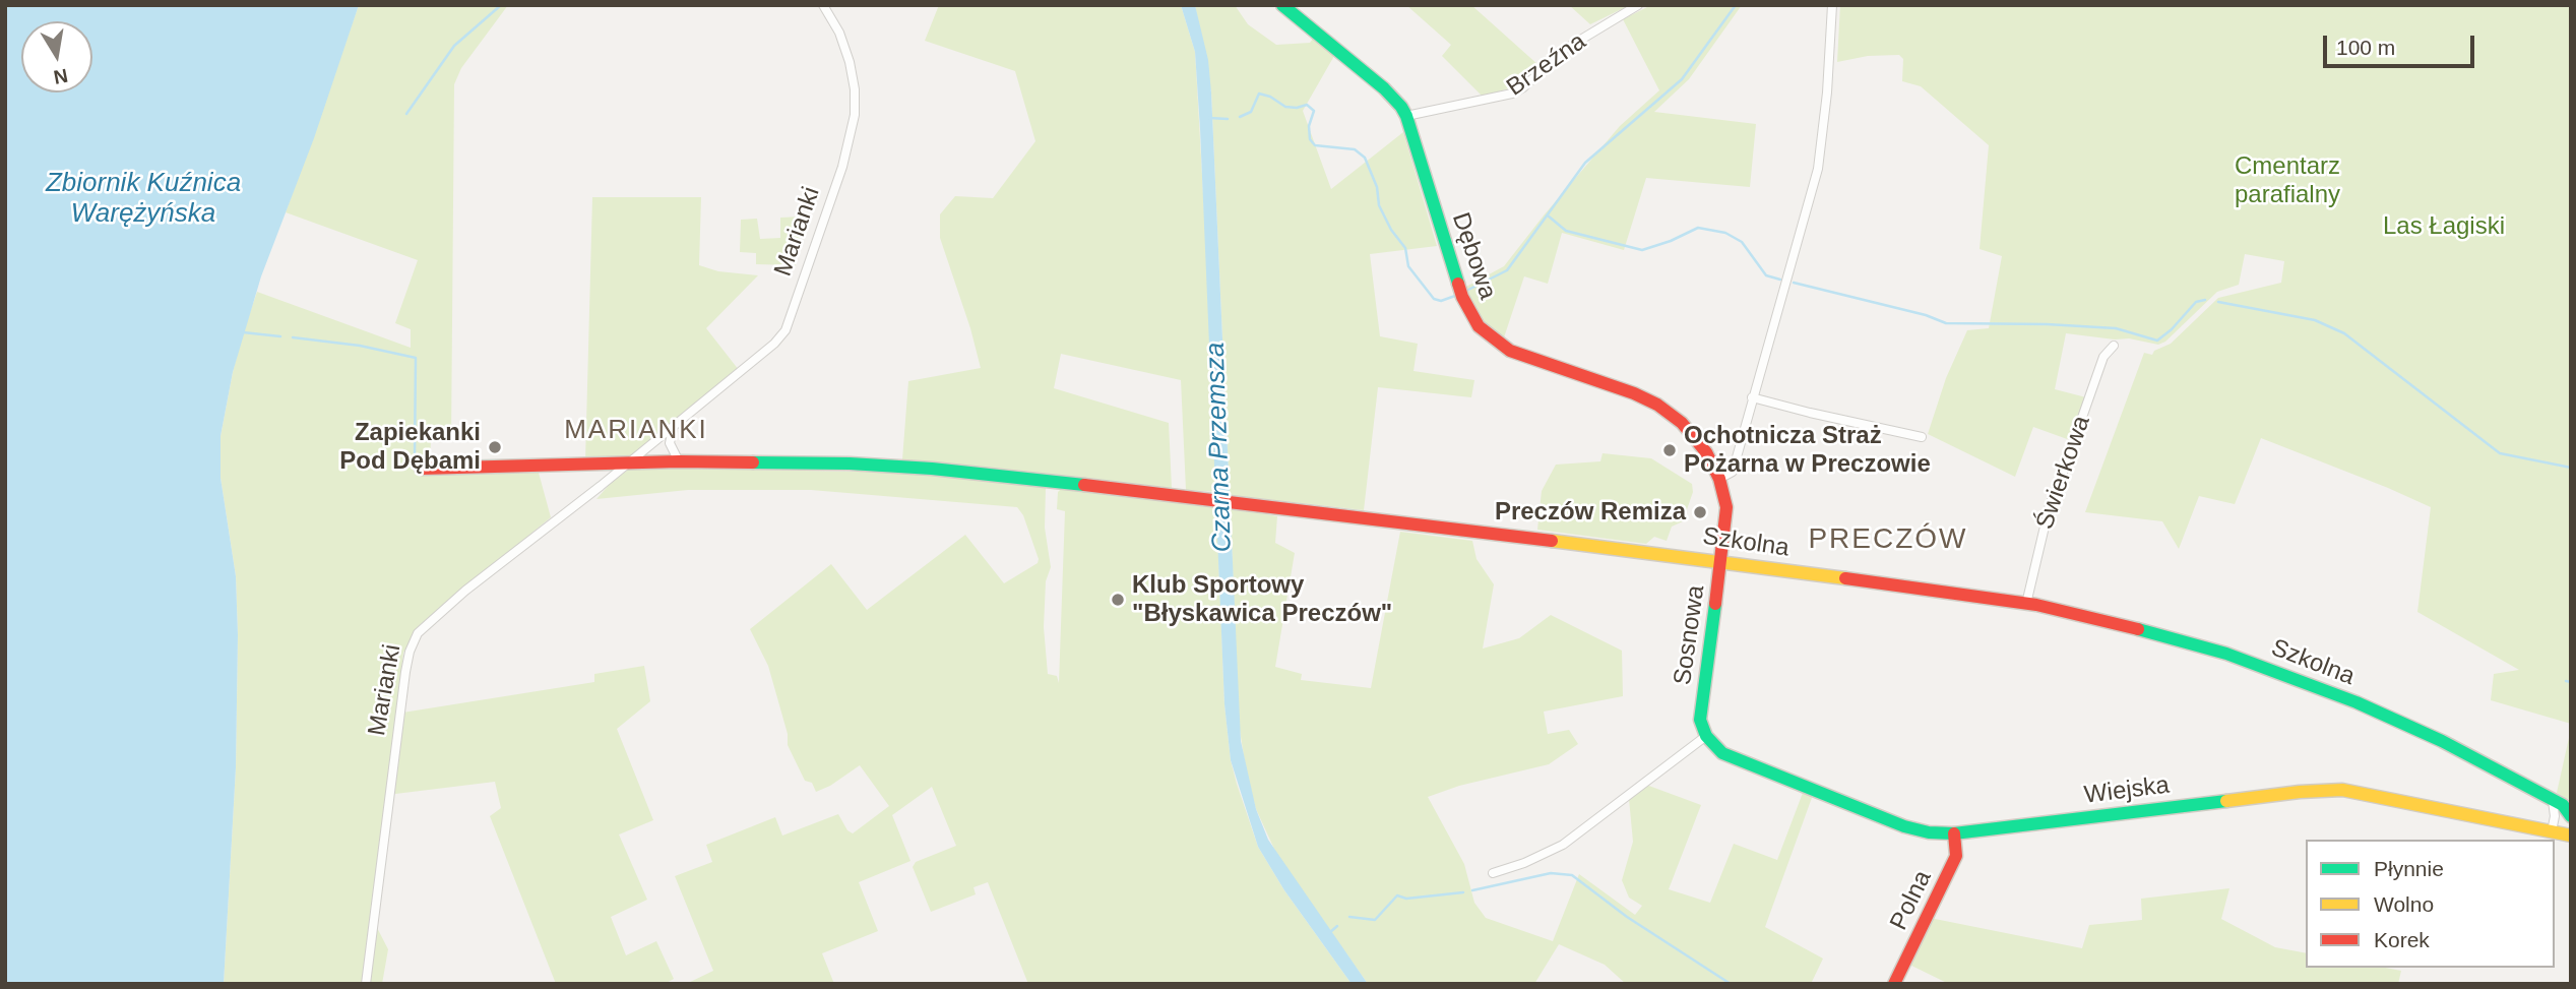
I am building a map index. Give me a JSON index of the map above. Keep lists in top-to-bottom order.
{
  "streets": {
    "street": [
      "Brzeźna",
      "Marianki",
      "Dębowa",
      "Świerkowa",
      "Szkolna",
      "Sosnowa",
      "Wiejska",
      "Polna"
    ]
  },
  "crossings": [
    ["Brzeźna", "Dębowa"],
    ["Dębowa", "Sosnowa"],
    ["Świerkowa", "Szkolna"],
    ["Szkolna", "Sosnowa"],
    ["Sosnowa", "Wiejska"],
    ["Wiejska", "Polna"]
  ],
  "districts": ["MARIANKI", "PRECZÓW"],
  "water": ["Zbiornik Kuźnica Warężyńska", "Czarna Przemsza"],
  "parks": ["Cmentarz parafialny", "Las Łagiski"],
  "places": [
    "Zapiekanki Pod Dębami",
    "Ochotnicza Straż Pożarna w Preczowie",
    "Preczów Remiza",
    "Klub Sportowy \"Błyskawica Preczów\""
  ],
  "legend": ["Płynnie", "Wolno", "Korek"],
  "scale_bar": "100 m",
  "north": "bottom"
}
